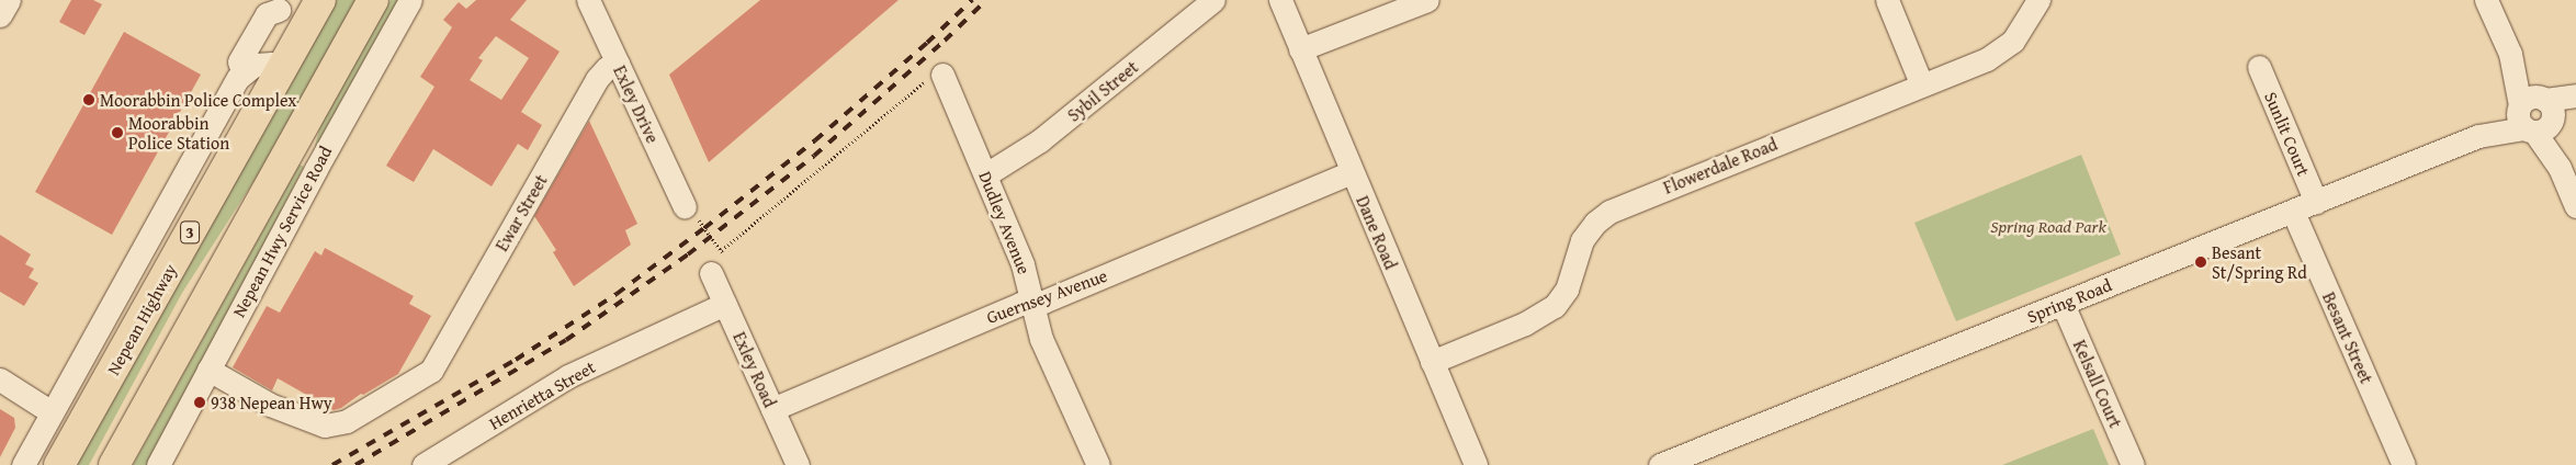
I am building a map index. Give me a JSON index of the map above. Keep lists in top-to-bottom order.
{
  "streets": {
    "highway": ["3", "Nepean Highway"],
    "street": [
      "Sybil Street",
      "Exley Drive",
      "Sunlit Court",
      "Flowerdale Road",
      "Ewar Street",
      "Dudley Avenue",
      "Nepean Hwy Service Road",
      "Dane Road",
      "Guernsey Avenue",
      "Spring Road",
      "Besant Street",
      "Exley Road",
      "Kelsall Court",
      "Henrietta Street"
    ]
  },
  "crossings": [
    ["Sybil Street", "Dudley Avenue"],
    ["Exley Drive", "Ewar Street"],
    ["Sunlit Court", "Spring Road"],
    ["Flowerdale Road", "Dane Road"],
    ["Ewar Street", "Nepean Hwy Service Road"],
    ["Dudley Avenue", "Guernsey Avenue"],
    ["Dane Road", "Guernsey Avenue"],
    ["Guernsey Avenue", "Exley Road"],
    ["Spring Road", "Besant Street"],
    ["Spring Road", "Kelsall Court"],
    ["Exley Road", "Henrietta Street"]
  ],
  "parks": ["Spring Road Park"],
  "places": [
    "Moorabbin Police Complex",
    "Moorabbin Police Station",
    "Besant St/Spring Rd",
    "938 Nepean Hwy"
  ]
}
